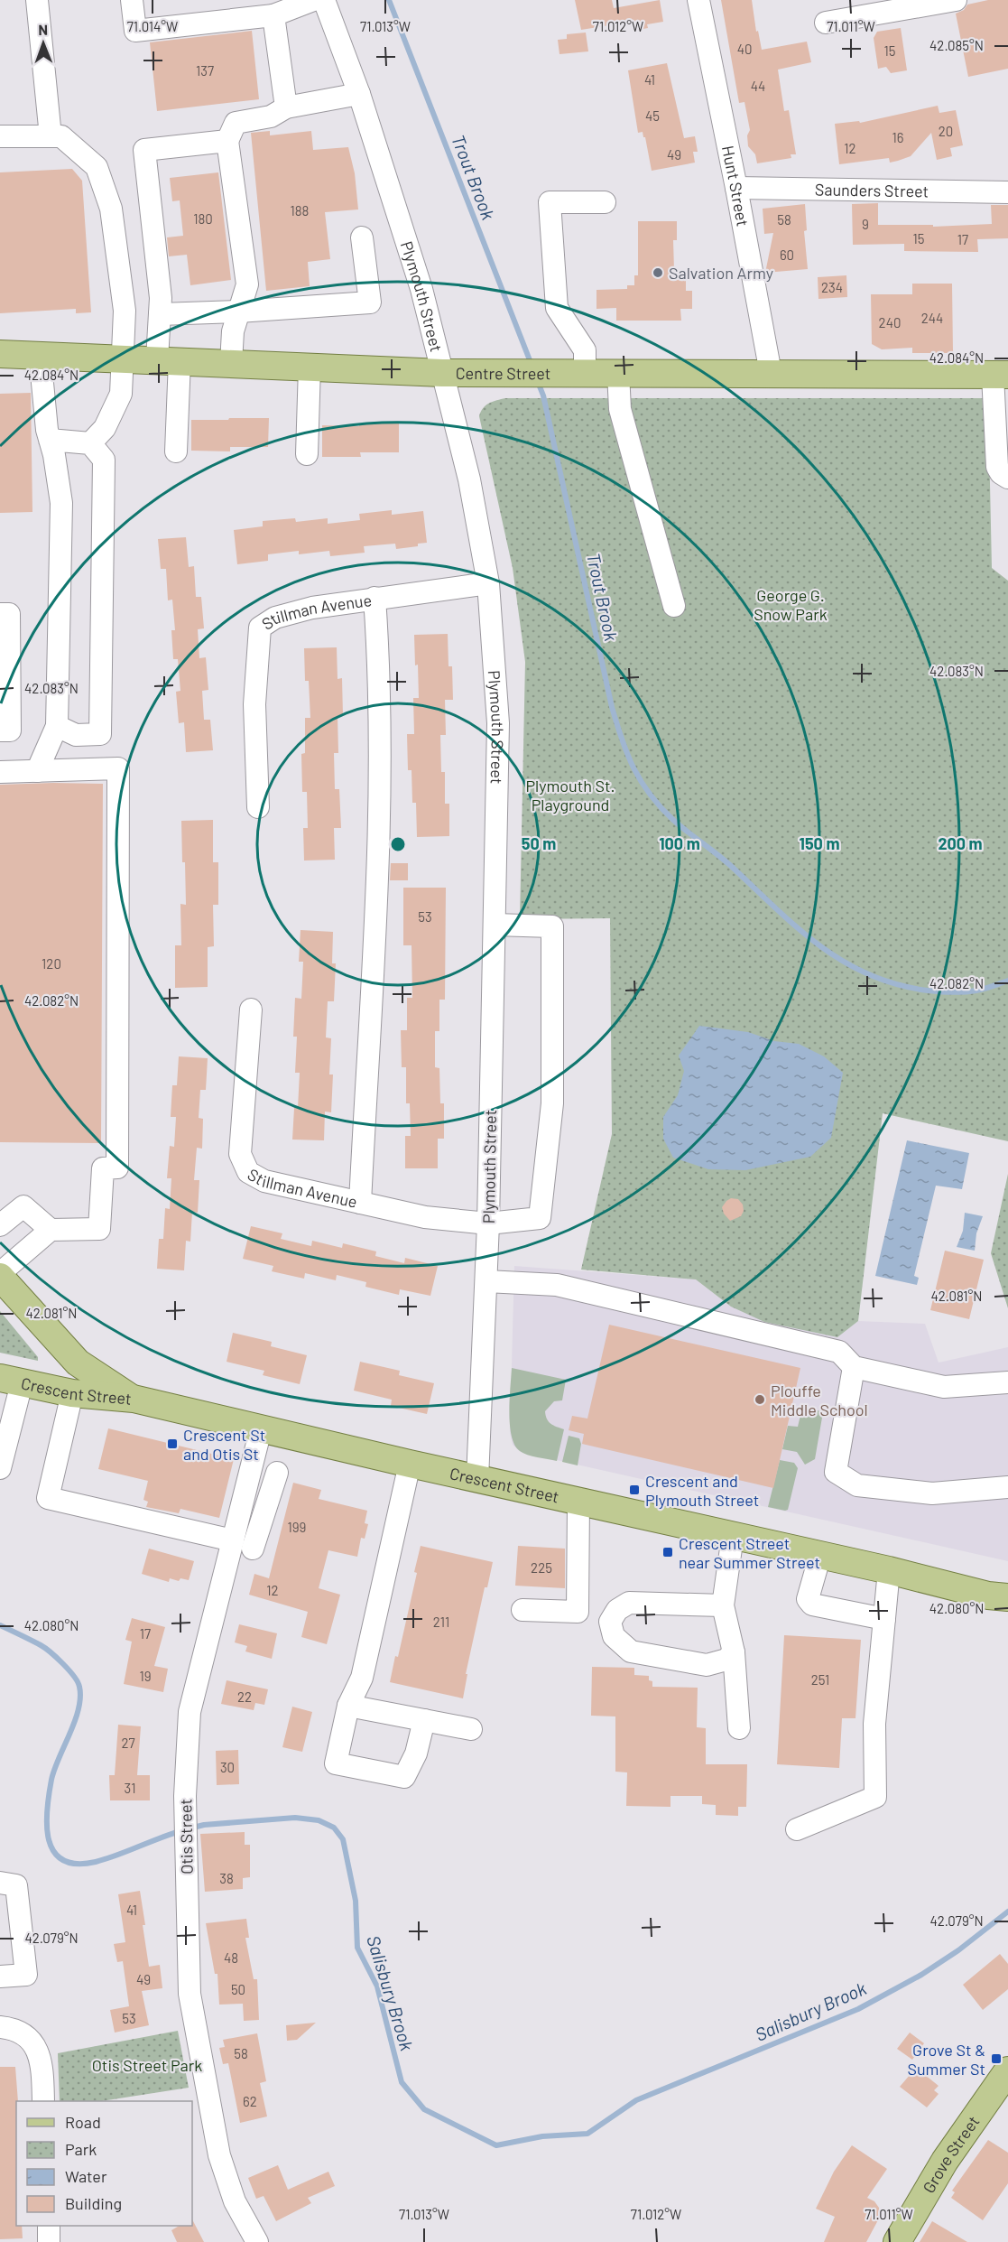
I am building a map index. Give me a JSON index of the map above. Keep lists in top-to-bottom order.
{
  "streets": {
    "main road": ["Centre Street", "Crescent Street", "Grove Street"],
    "street": [
      "Hunt Street",
      "Saunders Street",
      "Plymouth Street",
      "Stillman Avenue",
      "Otis Street"
    ]
  },
  "crossings": [
    ["Hunt Street", "Saunders Street"],
    ["Hunt Street", "Centre Street"],
    ["Plymouth Street", "Centre Street"],
    ["Plymouth Street", "Stillman Avenue"],
    ["Plymouth Street", "Crescent Street"],
    ["Crescent Street", "Otis Street"]
  ],
  "water": ["Trout Brook", "Salisbury Brook"],
  "parks": ["George G. Snow Park", "Plymouth St. Playground", "Otis Street Park"],
  "places": {
    "other": ["Salvation Army", "Plouffe Middle School"],
    "transit": [
      "Crescent St and Otis St",
      "Crescent and Plymouth Street",
      "Crescent Street near Summer Street",
      "Grove St & Summer St"
    ]
  },
  "house_numbers": [
    "40",
    "15",
    "137",
    "41",
    "44",
    "45",
    "20",
    "16",
    "12",
    "49",
    "188",
    "180",
    "58",
    "9",
    "15",
    "17",
    "60",
    "234",
    "244",
    "240",
    "53",
    "120",
    "199",
    "225",
    "12",
    "211",
    "17",
    "19",
    "251",
    "22",
    "27",
    "30",
    "31",
    "38",
    "41",
    "48",
    "49",
    "50",
    "53",
    "58",
    "62"
  ],
  "legend": [
    "Road",
    "Park",
    "Water",
    "Building"
  ],
  "north": "top",
  "coordinates": [
    "71.014°W",
    "71.013°W",
    "71.012°W",
    "71.011°W",
    "42.085°N",
    "42.084°N",
    "42.083°N",
    "42.082°N",
    "42.081°N",
    "42.080°N",
    "42.079°N"
  ],
  "rings": [
    "50 m",
    "100 m",
    "150 m",
    "200 m"
  ]
}
